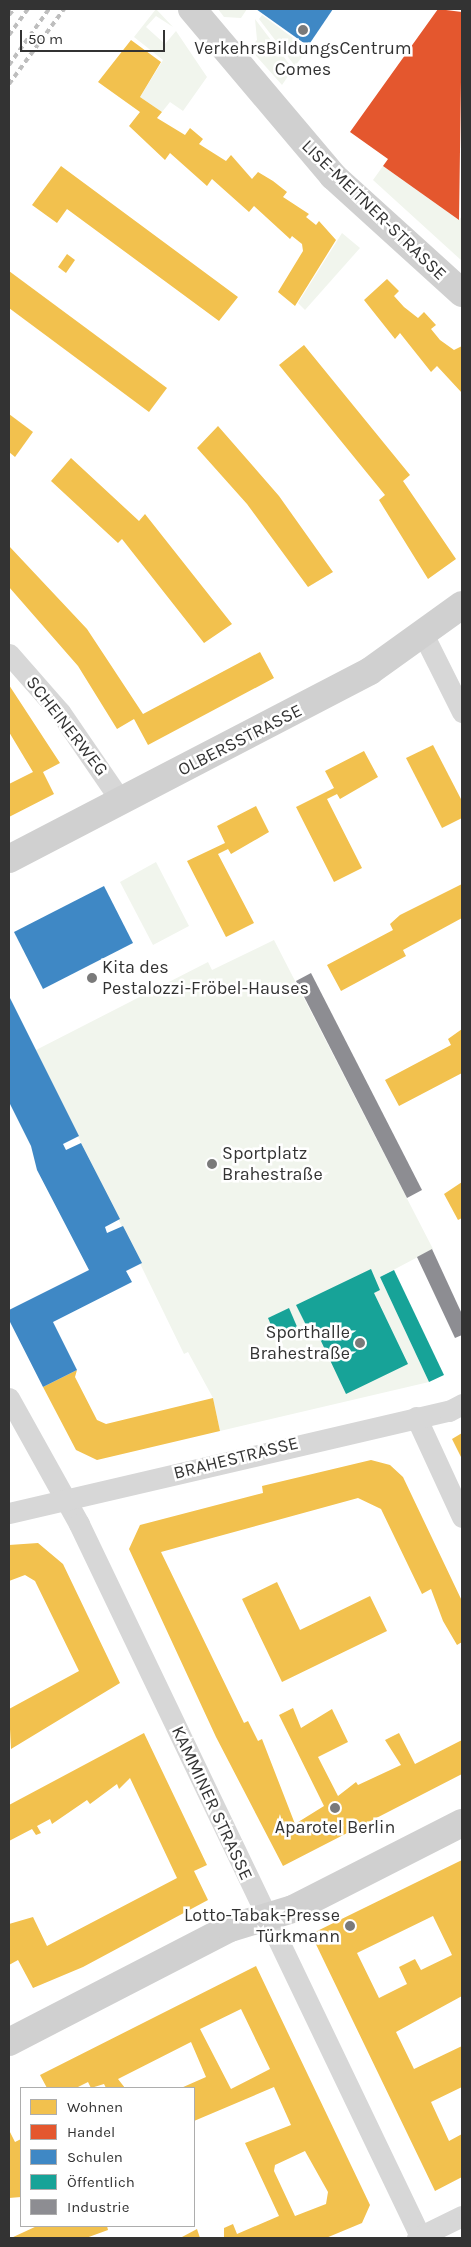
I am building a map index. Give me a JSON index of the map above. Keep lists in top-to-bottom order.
{
  "streets": {
    "street": [
      "LISE-MEITNER-STRASSE",
      "SCHEINERWEG",
      "OLBERSSTRASSE",
      "BRAHESTRASSE",
      "KAMMINER STRASSE"
    ]
  },
  "crossings": [
    ["SCHEINERWEG", "OLBERSSTRASSE"],
    ["BRAHESTRASSE", "KAMMINER STRASSE"]
  ],
  "places": [
    "VerkehrsBildungsCentrum Comes",
    "Kita des Pestalozzi-Fröbel-Hauses",
    "Sportplatz Brahestraße",
    "Sporthalle Brahestraße",
    "Aparotel Berlin",
    "Lotto-Tabak-Presse Türkmann"
  ],
  "legend": [
    "Wohnen",
    "Handel",
    "Schulen",
    "Öffentlich",
    "Industrie"
  ],
  "scale_bar": "50 m"
}
